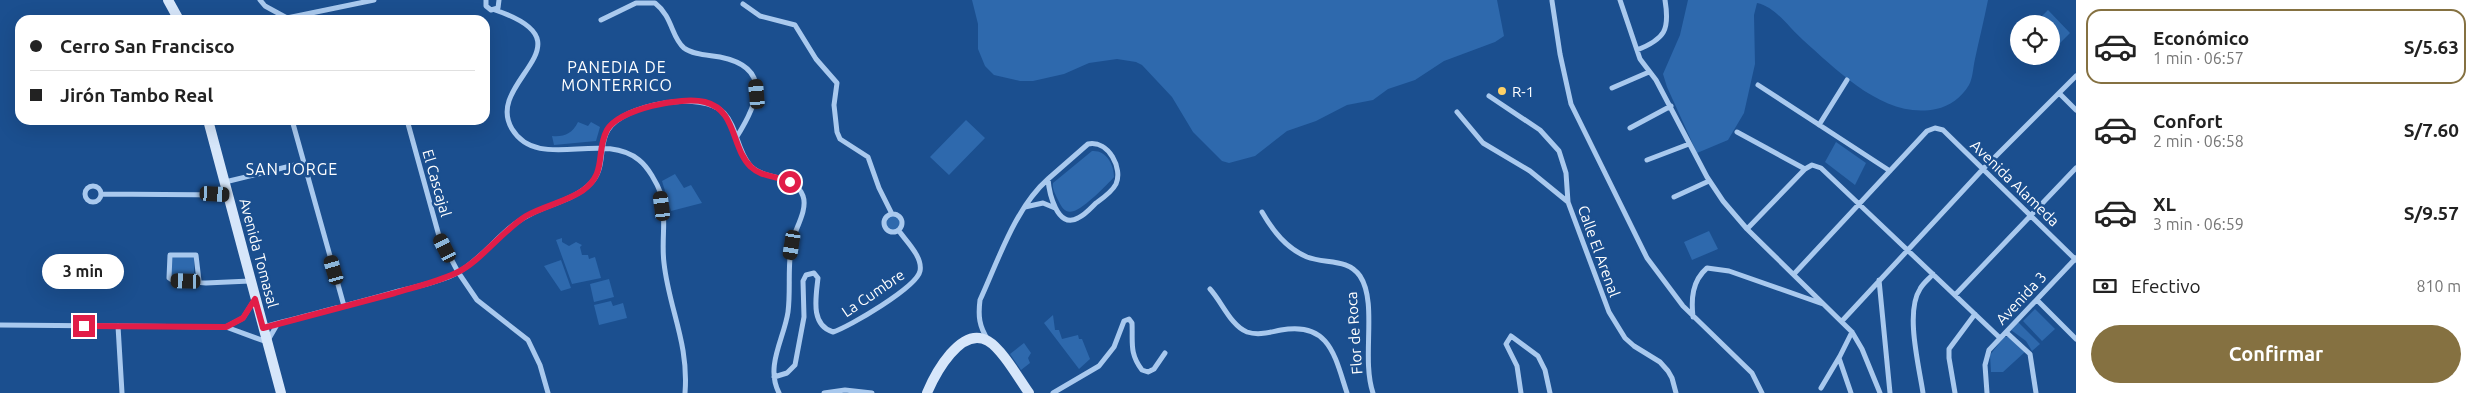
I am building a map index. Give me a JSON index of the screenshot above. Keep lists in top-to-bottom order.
{
  "streets": {
    "street": [
      "El Cascajal",
      "Avenida Alameda",
      "Calle El Arenal",
      "Avenida Tomasal",
      "La Cumbre",
      "Avenida 3",
      "Flor de Roca"
    ]
  },
  "crossings": [
    ["Avenida Alameda", "Avenida 3"]
  ],
  "districts": ["PANEDIA DE MONTERRICO", "SAN JORGE"],
  "places": ["R-1"],
  "page": {
    "list": [
      {
        "name": "Económico",
        "note": "1 min · 06:57",
        "value": "S/5.63"
      },
      {
        "name": "Confort",
        "note": "2 min · 06:58",
        "value": "S/7.60"
      },
      {
        "name": "XL",
        "note": "3 min · 06:59",
        "value": "S/9.57"
      }
    ],
    "banner": ["Cerro San Francisco", "Jirón Tambo Real"],
    "bubble": "3 min",
    "pay": ["Efectivo", "810 m"],
    "buttons": "Confirmar"
  }
}
